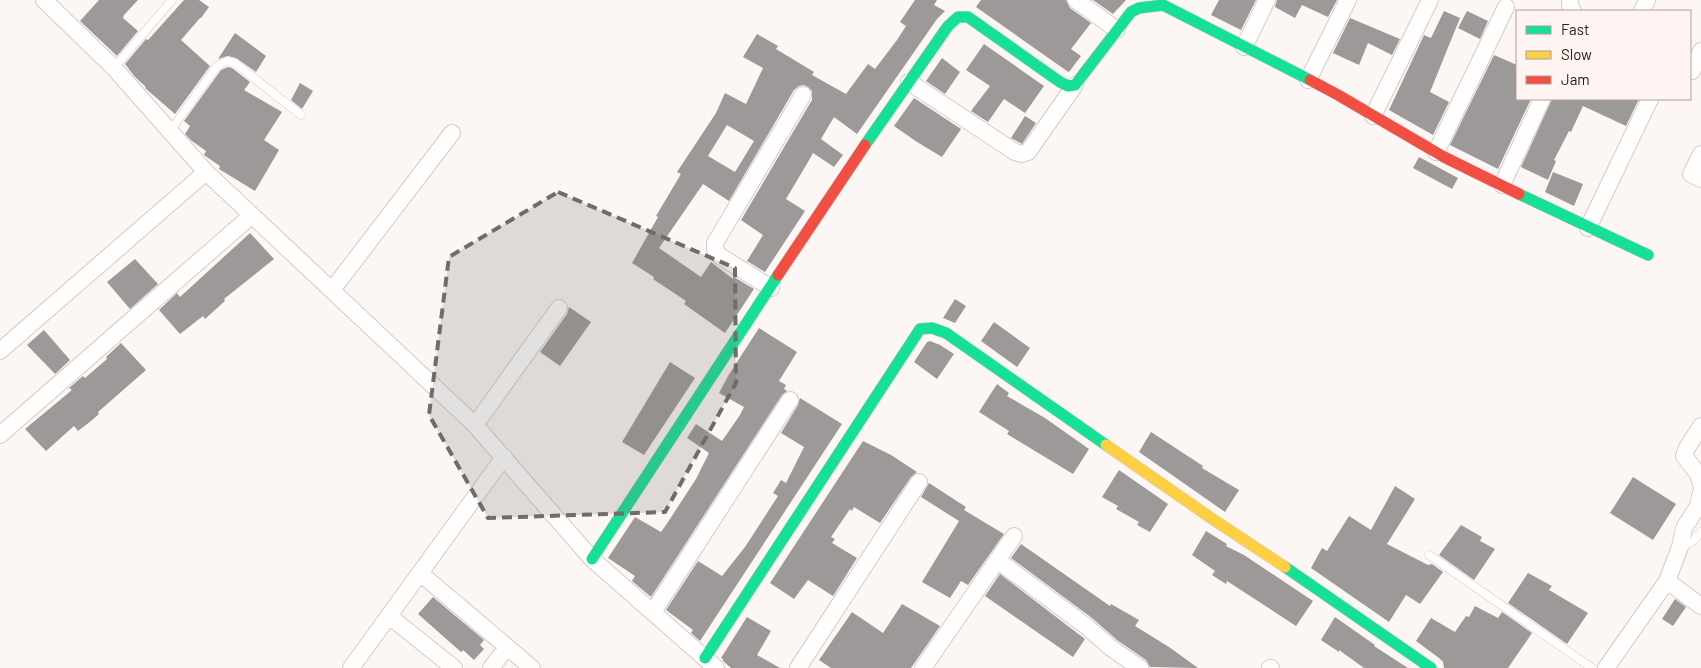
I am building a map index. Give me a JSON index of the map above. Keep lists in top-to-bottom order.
{
  "legend": ["Fast", "Slow", "Jam"]
}
